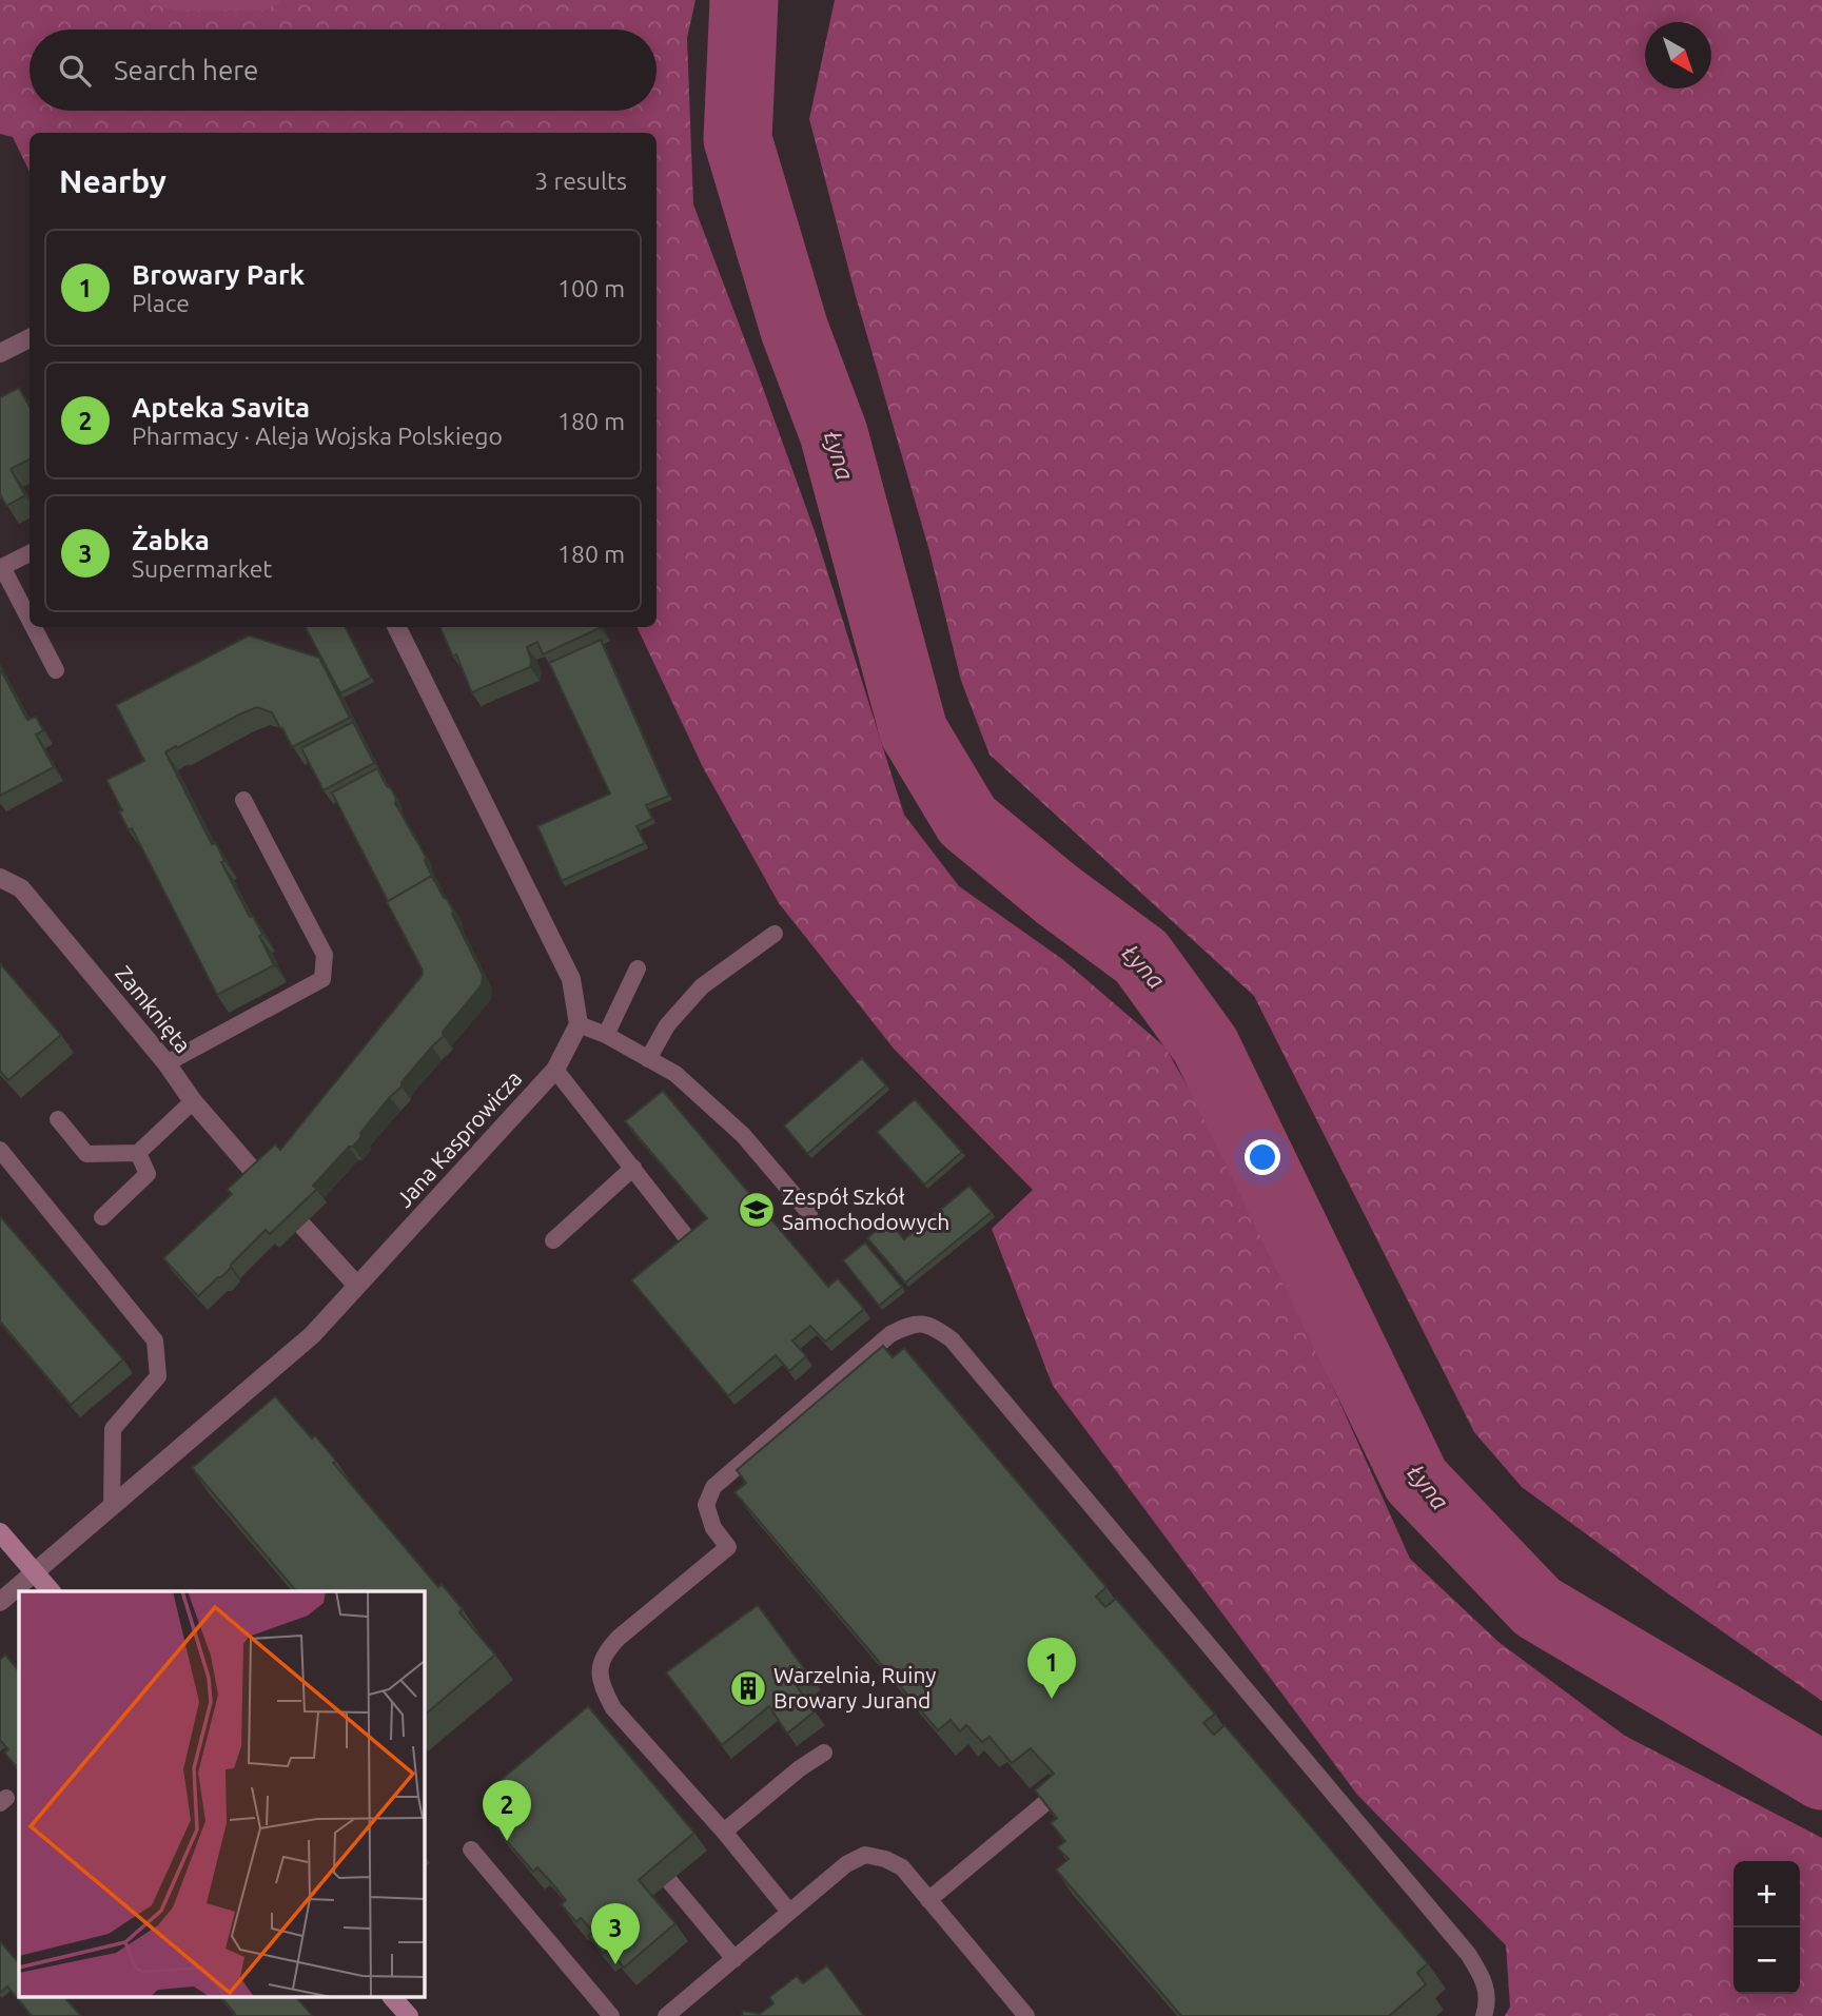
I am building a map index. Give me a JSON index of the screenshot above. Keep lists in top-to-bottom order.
{
  "streets": {
    "street": ["Zamknięta", "Jana Kasprowicza"]
  },
  "water": ["Łyna"],
  "places": {
    "school or university": ["Zespół Szkół Samochodowych"],
    "building": ["Warzelnia, Ruiny Browary Jurand"]
  },
  "north": "bottom right",
  "page": {
    "search": "Search here",
    "heading": ["Nearby", "3 results"],
    "list": [
      {
        "mark": "1",
        "name": "Browary Park",
        "note": "Place",
        "value": "100 m"
      },
      {
        "mark": "2",
        "name": "Apteka Savita",
        "note": "Pharmacy · Aleja Wojska Polskiego",
        "value": "180 m"
      },
      {
        "mark": "3",
        "name": "Żabka",
        "note": "Supermarket",
        "value": "180 m"
      }
    ],
    "pins": ["1", "2", "3"],
    "map_buttons": ["+", "−"]
  }
}
